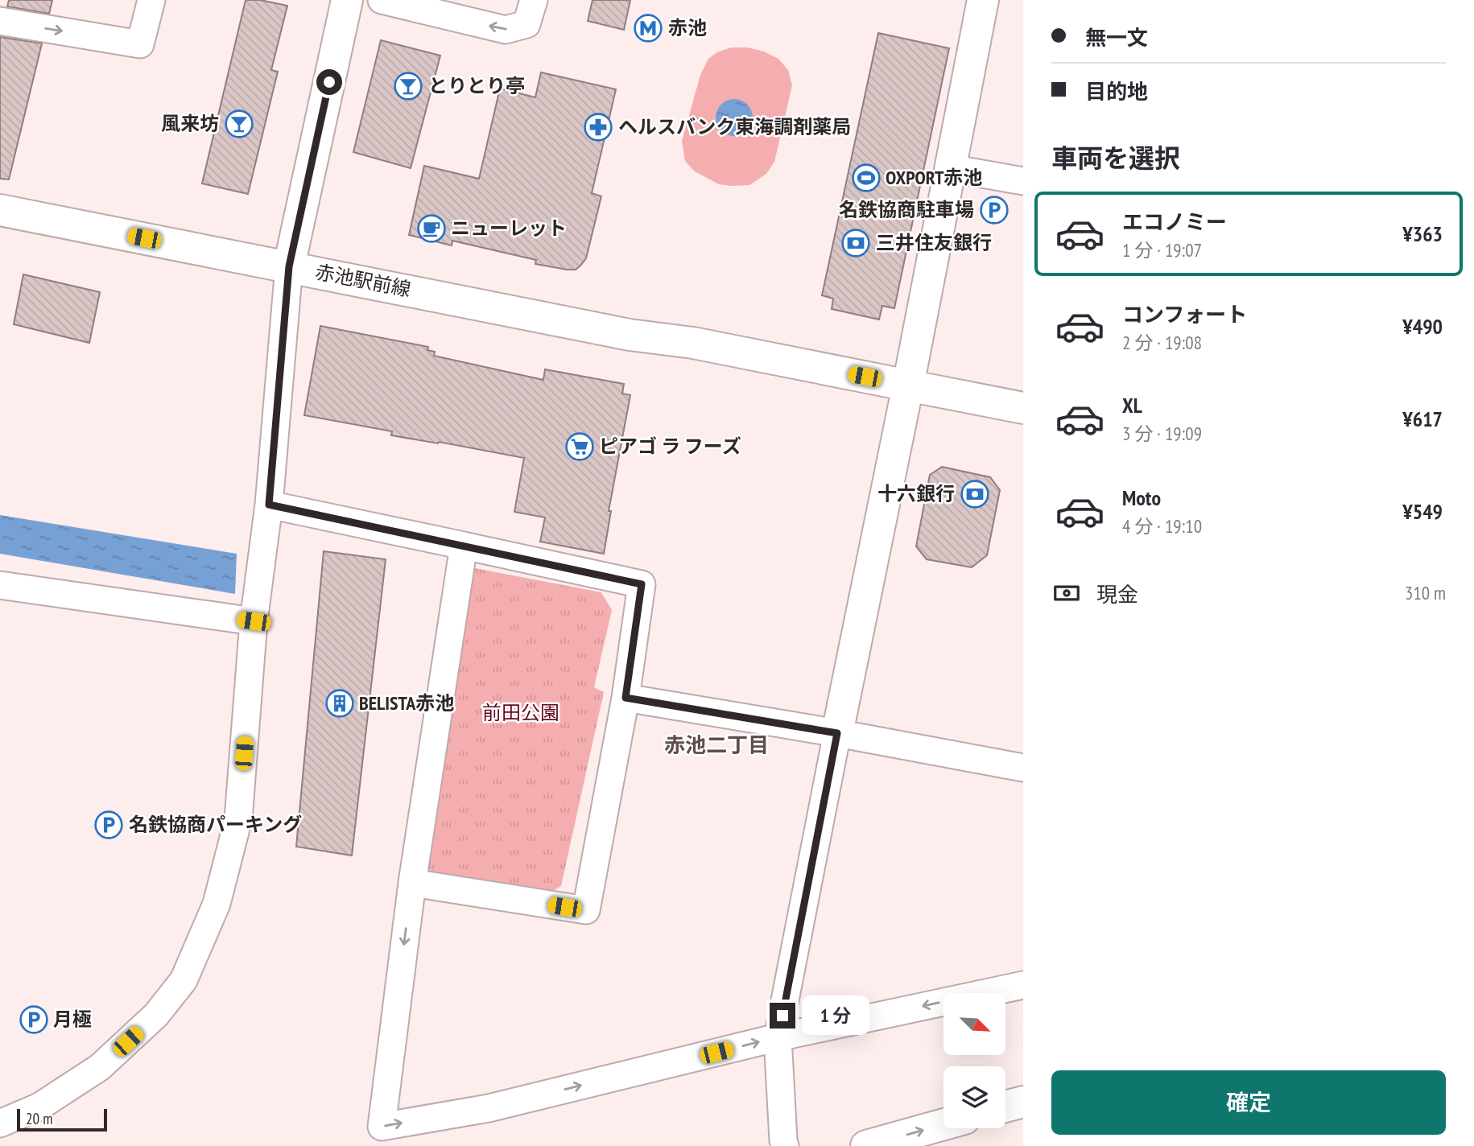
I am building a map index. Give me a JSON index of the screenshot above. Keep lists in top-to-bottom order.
{
  "streets": {
    "main road": ["赤池駅前線"]
  },
  "districts": ["赤池二丁目"],
  "parks": ["前田公園"],
  "places": {
    "metro station": ["赤池"],
    "bar": ["とりとり亭", "風来坊"],
    "pharmacy": ["ヘルスバンク東海調剤薬局"],
    "sports": ["OXPORT赤池"],
    "parking": ["名鉄協商駐車場", "名鉄協商パーキング", "月極"],
    "cafe": ["ニューレット"],
    "bank": ["三井住友銀行", "十六銀行"],
    "supermarket": ["ピアゴ ラ フーズ"],
    "building": ["BELISTA赤池"]
  },
  "scale_bar": "20 m",
  "north": "bottom right",
  "page": {
    "banner": ["無一文", "目的地"],
    "heading": "車両を選択",
    "list": [
      {
        "name": "エコノミー",
        "note": "1 分 · 19:07",
        "value": "¥363"
      },
      {
        "name": "コンフォート",
        "note": "2 分 · 19:08",
        "value": "¥490"
      },
      {
        "name": "XL",
        "note": "3 分 · 19:09",
        "value": "¥617"
      },
      {
        "name": "Moto",
        "note": "4 分 · 19:10",
        "value": "¥549"
      }
    ],
    "pay": ["現金", "310 m"],
    "bubble": "1 分",
    "buttons": "確定",
    "scale": "20 m"
  }
}
